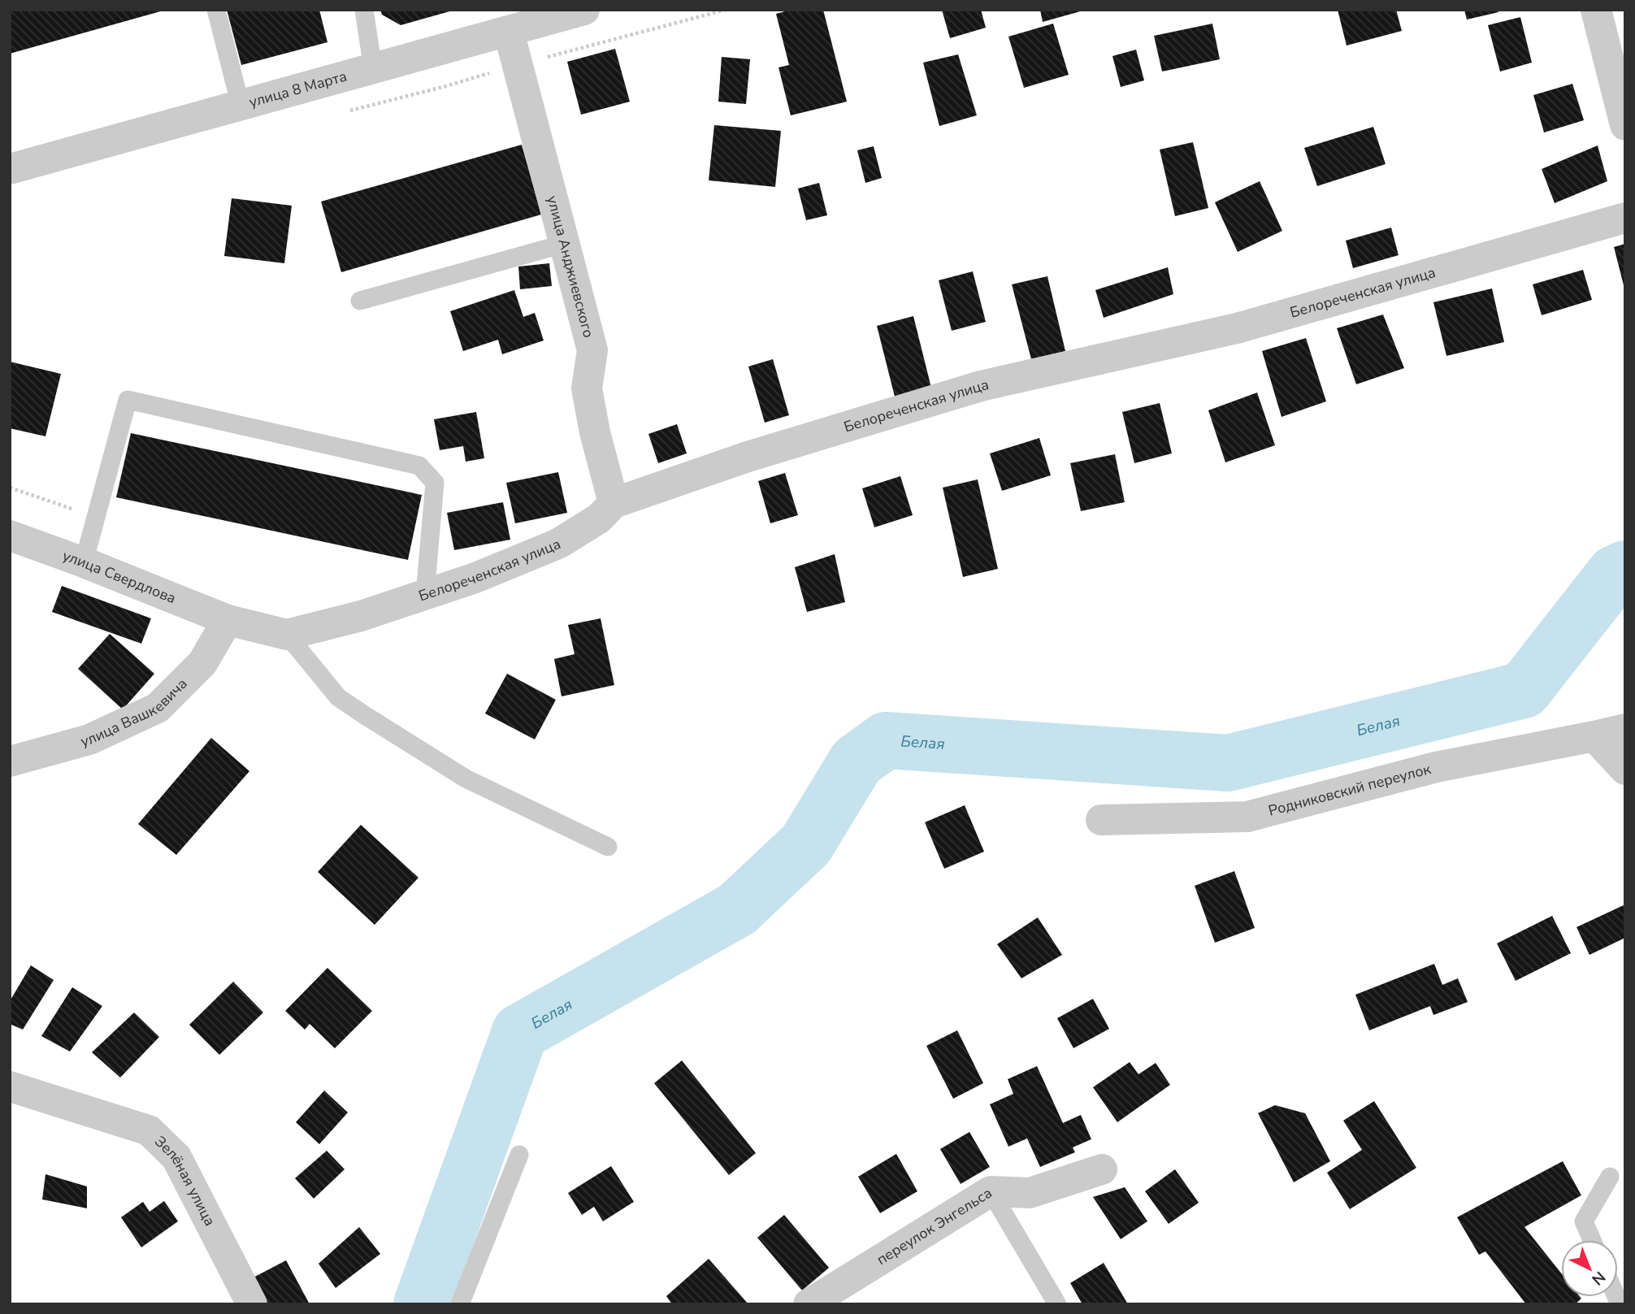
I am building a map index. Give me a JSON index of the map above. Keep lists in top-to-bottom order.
{
  "streets": {
    "street": [
      "улица 8 Марта",
      "улица Анджиевского",
      "Белореченская улица",
      "улица Свердлова",
      "улица Вашкевича",
      "Родниковский переулок",
      "Зелёная улица",
      "переулок Энгельса"
    ]
  },
  "crossings": [
    ["улица 8 Марта", "улица Анджиевского"],
    ["улица Анджиевского", "Белореченская улица"],
    ["Белореченская улица", "улица Свердлова"],
    ["Белореченская улица", "улица Вашкевича"],
    ["улица Свердлова", "улица Вашкевича"]
  ],
  "water": ["Белая"],
  "north": "bottom right"
}
